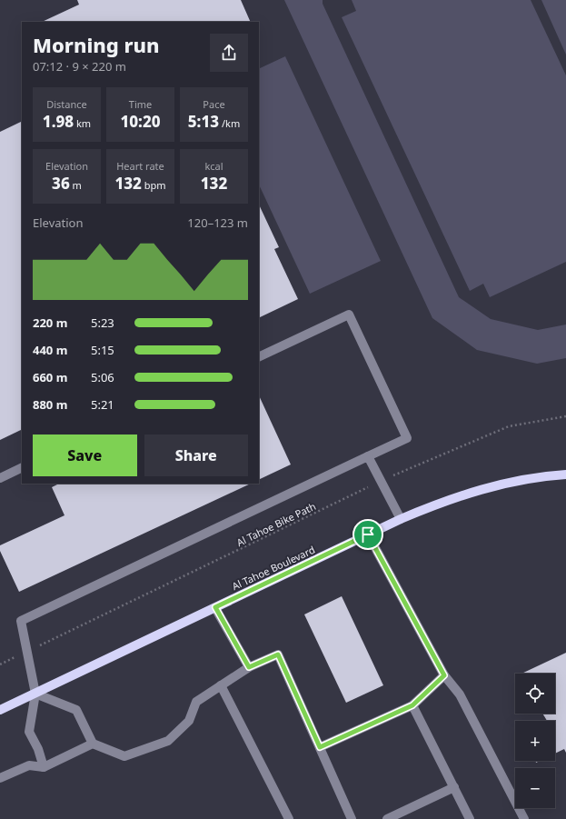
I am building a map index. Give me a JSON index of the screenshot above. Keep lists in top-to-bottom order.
{
  "streets": {
    "main road": ["Al Tahoe Boulevard"],
    "path": ["Al Tahoe Bike Path"]
  },
  "page": {
    "heading": ["Morning run", "07:12 · 9 × 220 m"],
    "stats": [
      ["Distance", "1.98 km"],
      ["Time", "10:20"],
      ["Pace", "5:13 /km"],
      ["Elevation", "36 m"],
      ["Heart rate", "132 bpm"],
      ["kcal", "132"]
    ],
    "chart": ["Elevation", "120–123 m"],
    "list": [
      {
        "name": "220 m",
        "note": "5:23"
      },
      {
        "name": "440 m",
        "note": "5:15"
      },
      {
        "name": "660 m",
        "note": "5:06"
      },
      {
        "name": "880 m",
        "note": "5:21"
      }
    ],
    "buttons": ["Save", "Share"],
    "map_buttons": ["+", "−"]
  }
}
